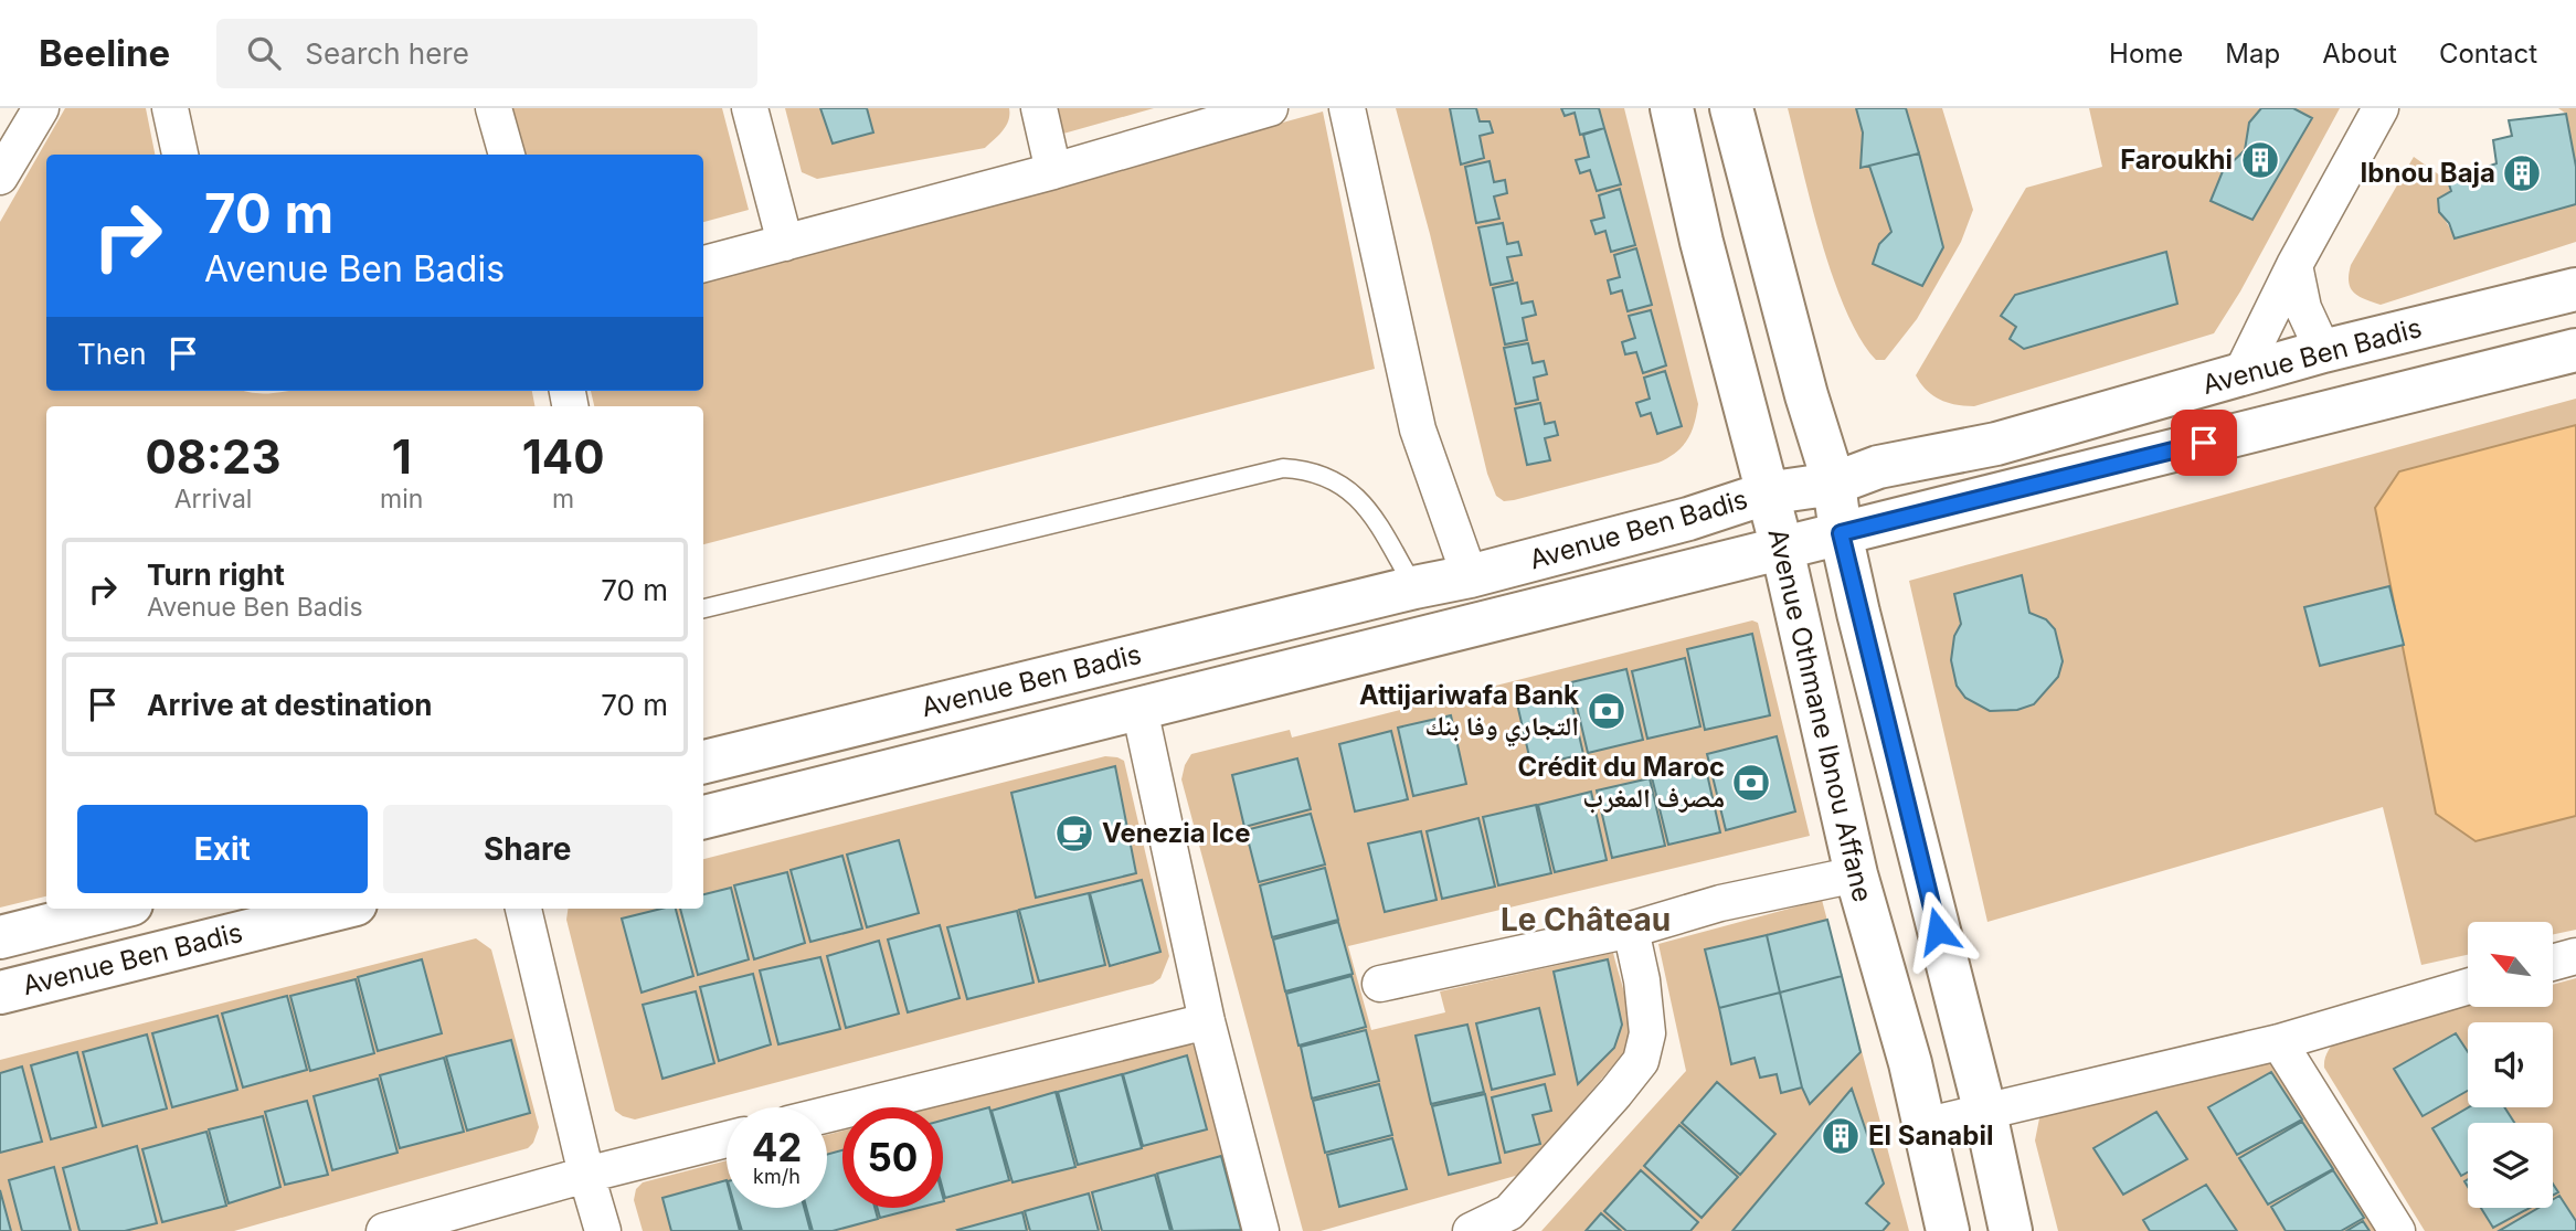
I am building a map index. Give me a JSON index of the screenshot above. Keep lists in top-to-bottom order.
{
  "streets": {
    "main road": ["Avenue Ben Badis", "Avenue Othmane Ibnou Affane"]
  },
  "crossings": [
    ["Avenue Ben Badis", "Avenue Othmane Ibnou Affane"]
  ],
  "districts": ["Le Château"],
  "places": {
    "building": ["Faroukhi", "Ibnou Baja", "El Sanabil"],
    "bank": ["Attijariwafa Bank التجاري وفا بنك", "Crédit du Maroc مصرف المغرب"],
    "cafe": ["Venezia Ice"]
  },
  "north": "top left",
  "page": {
    "header": "Beeline",
    "search": "Search here",
    "nav": [
      "Home",
      "Map",
      "About",
      "Contact"
    ],
    "turn": ["70 m", "Avenue Ben Badis"],
    "then": "Then",
    "eta": [
      "08:23",
      "Arrival",
      "1",
      "min",
      "140",
      "m"
    ],
    "list": [
      {
        "name": "Turn right",
        "note": "Avenue Ben Badis",
        "value": "70 m"
      },
      {
        "name": "Arrive at destination",
        "value": "70 m"
      }
    ],
    "buttons": ["Exit", "Share"],
    "speed": "42 km/h",
    "limit": "50"
  }
}
